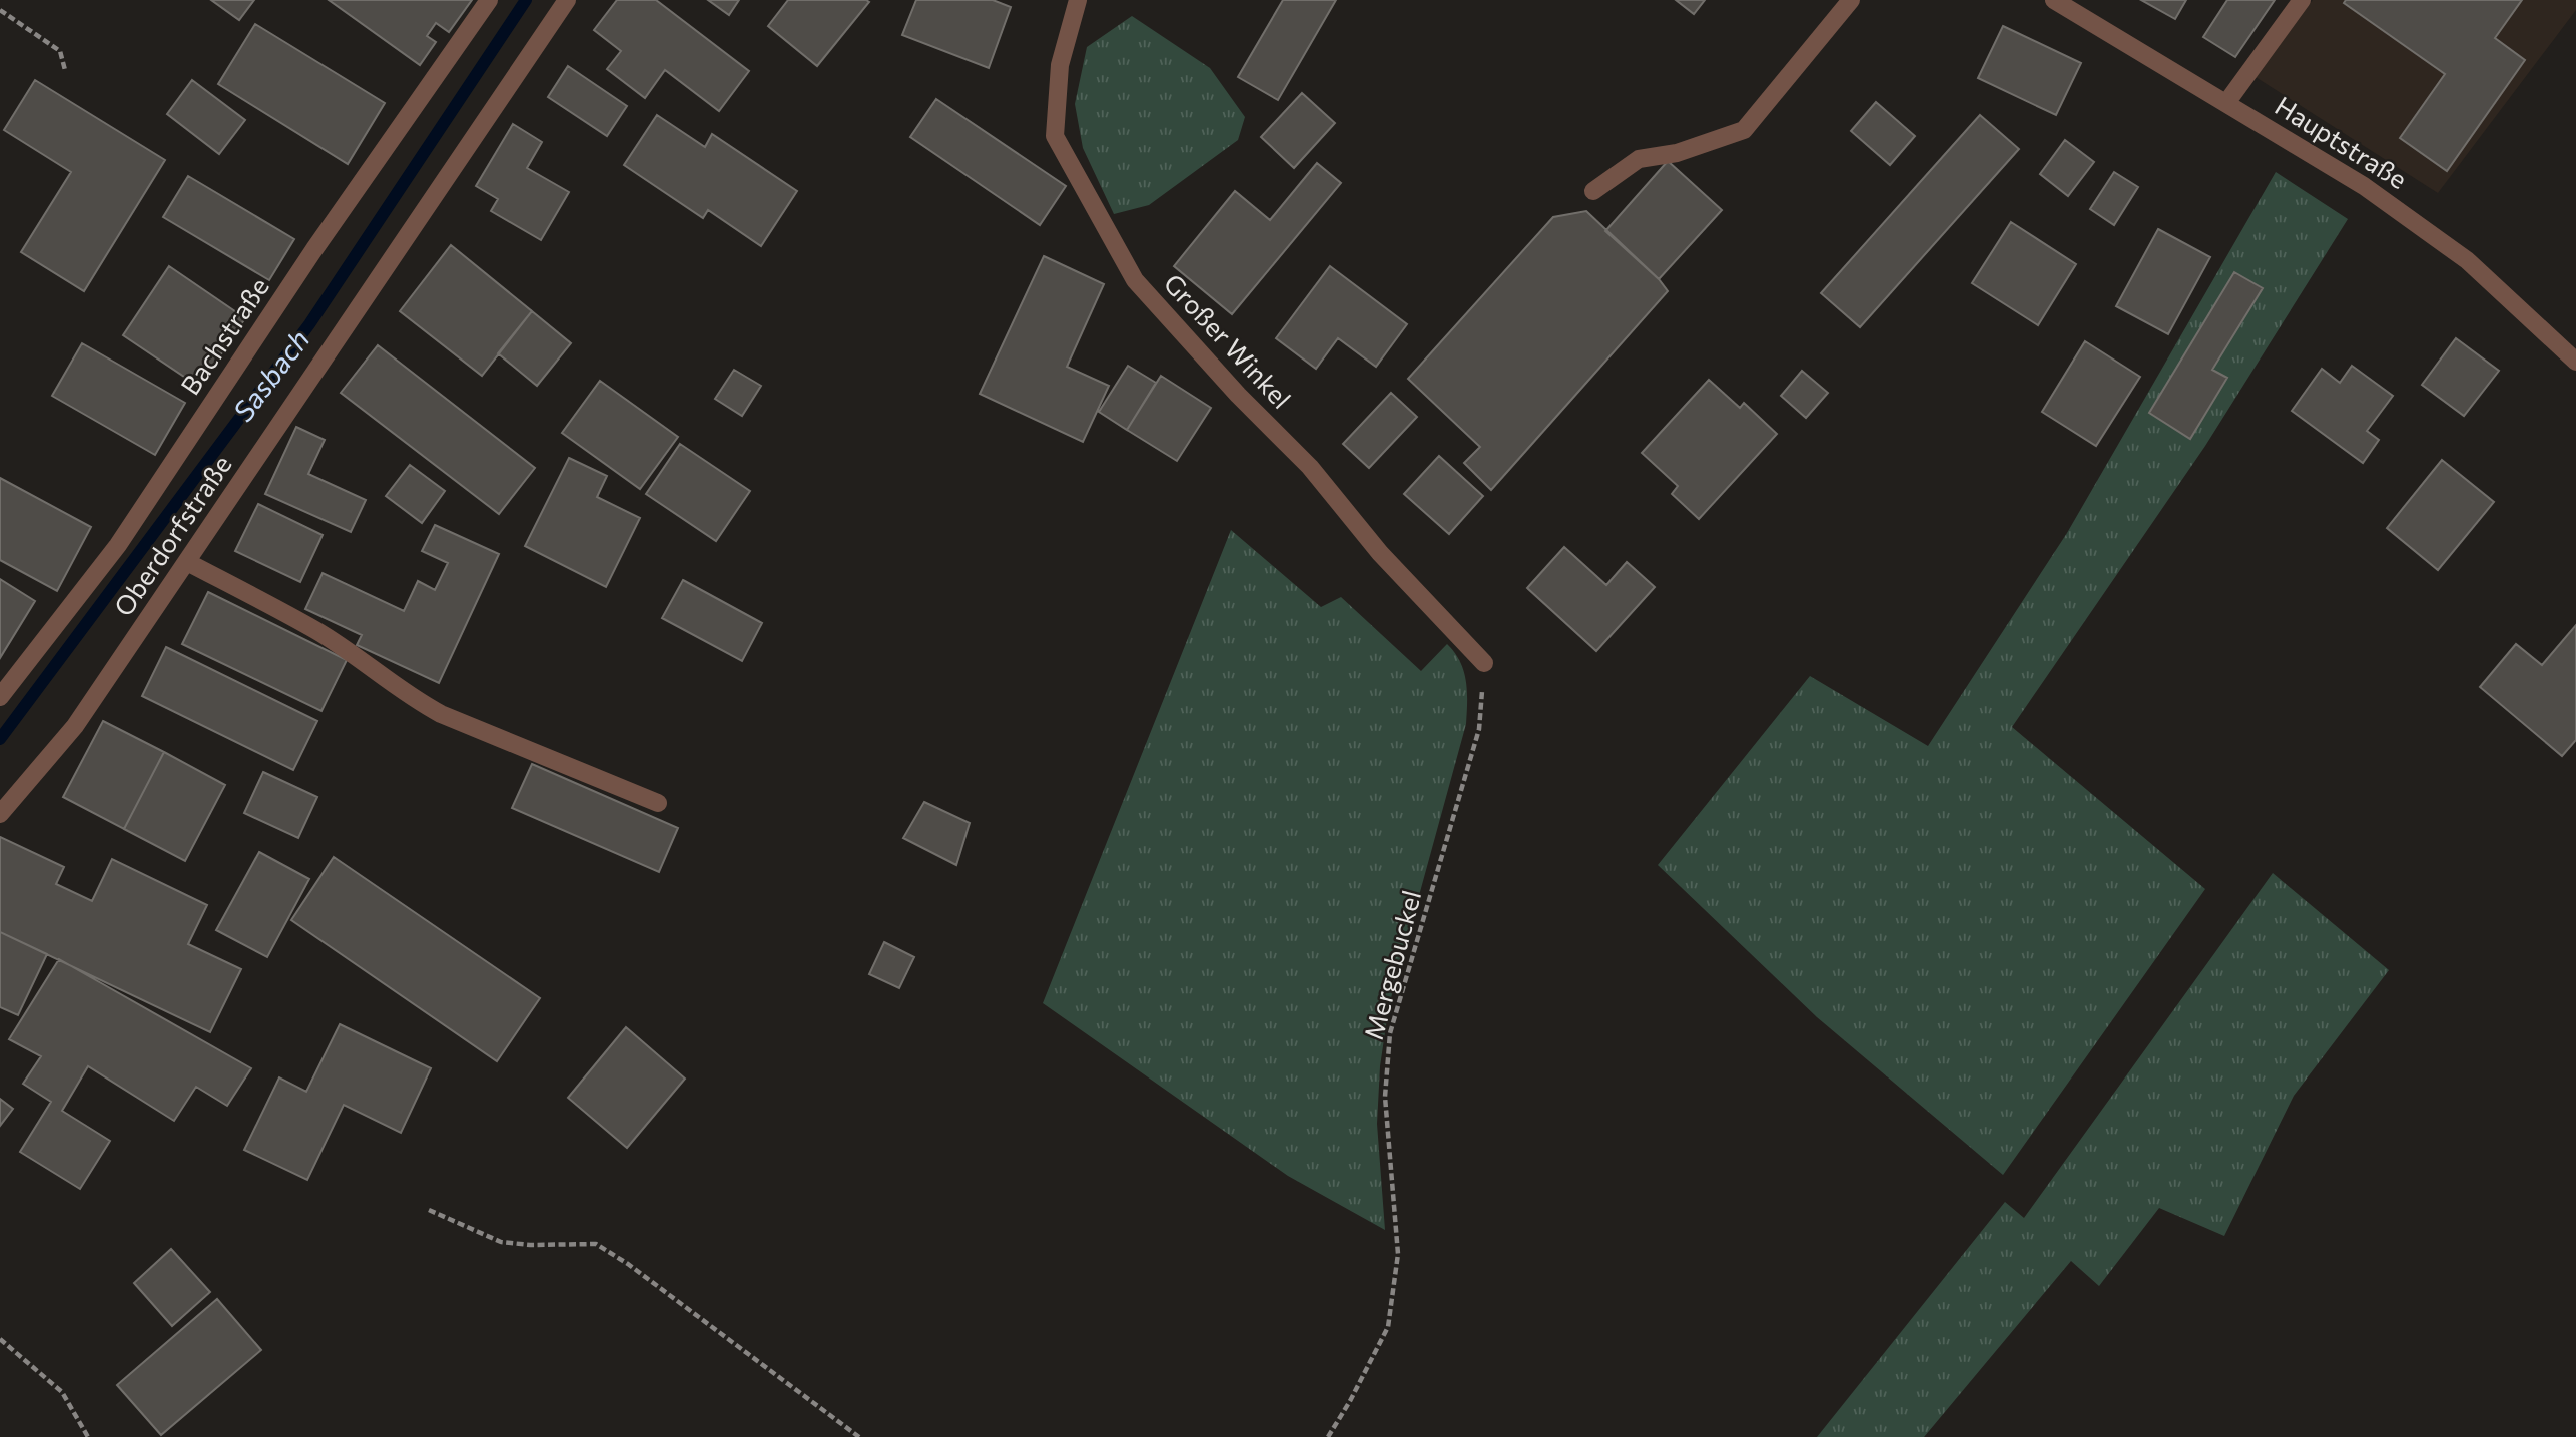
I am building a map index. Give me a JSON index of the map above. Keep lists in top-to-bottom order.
{
  "streets": {
    "street": [
      "Hauptstraße",
      "Bachstraße",
      "Großer Winkel",
      "Oberdorfstraße"
    ],
    "path": ["Mergebuckel"]
  },
  "crossings": [
    ["Großer Winkel", "Mergebuckel"]
  ],
  "water": ["Sasbach"]
}
